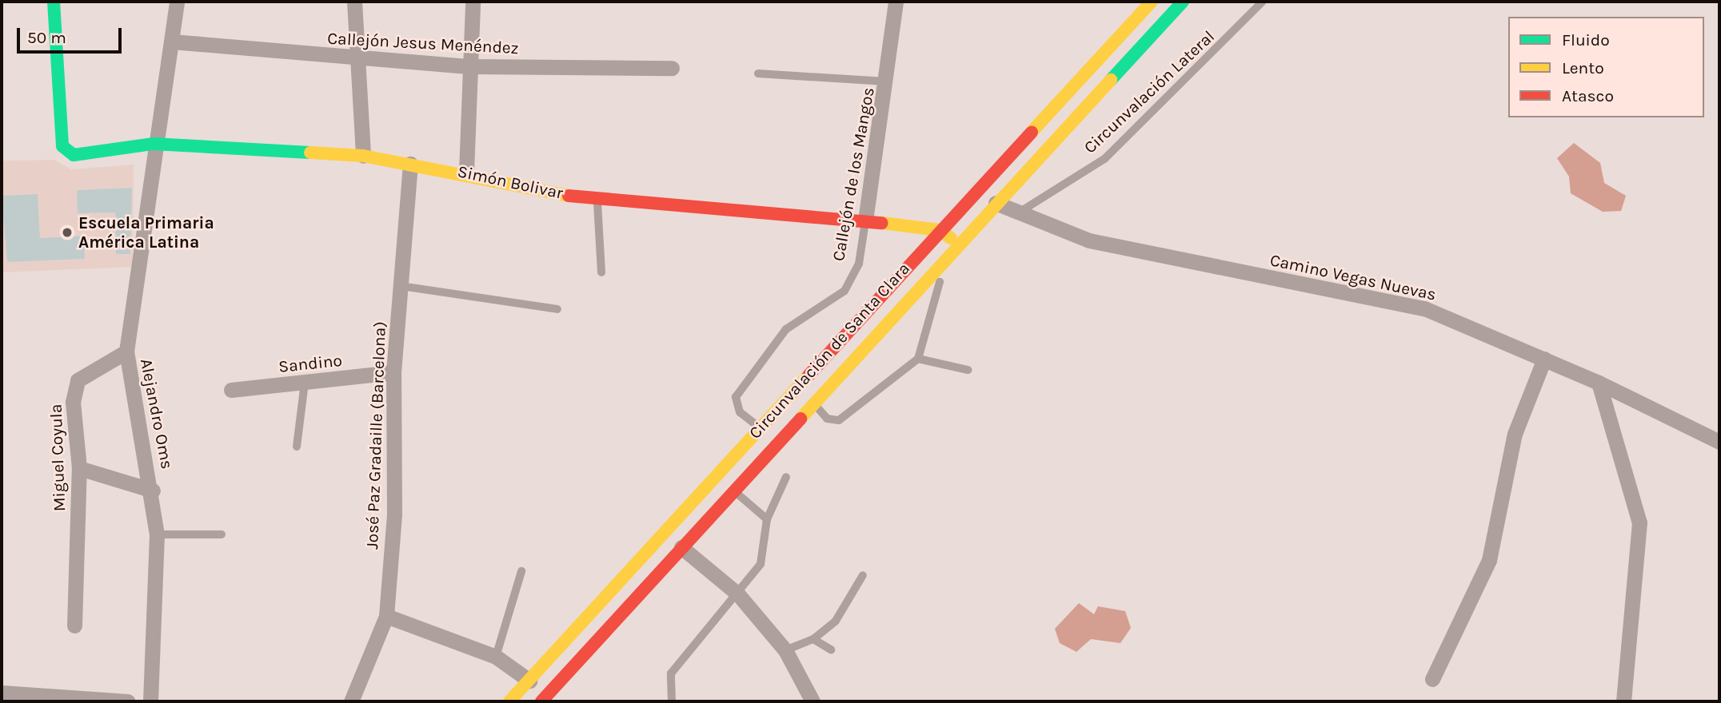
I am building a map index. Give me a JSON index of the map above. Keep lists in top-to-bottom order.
{
  "streets": {
    "main road": ["Simón Bolivar", "Circunvalación de Santa Clara"],
    "street": [
      "Callejón Jesus Menéndez",
      "Callejón de los Mangos",
      "Camino Vegas Nuevas",
      "Sandino",
      "Alejandro Oms",
      "José Paz Gradaille (Barcelona)",
      "Miguel Coyula"
    ],
    "lane": ["Circunvalación Lateral"]
  },
  "crossings": [
    ["Callejón Jesus Menéndez", "Alejandro Oms"],
    ["Circunvalación Lateral", "Camino Vegas Nuevas"],
    ["Callejón de los Mangos", "Simón Bolivar"],
    ["Callejón de los Mangos", "Circunvalación de Santa Clara"],
    ["Simón Bolivar", "Circunvalación de Santa Clara"],
    ["Simón Bolivar", "Alejandro Oms"],
    ["Simón Bolivar", "José Paz Gradaille (Barcelona)"],
    ["Camino Vegas Nuevas", "Circunvalación de Santa Clara"],
    ["Sandino", "José Paz Gradaille (Barcelona)"],
    ["Alejandro Oms", "Miguel Coyula"]
  ],
  "places": ["Escuela Primaria América Latina"],
  "legend": ["Fluido", "Lento", "Atasco"],
  "scale_bar": "50 m"
}
